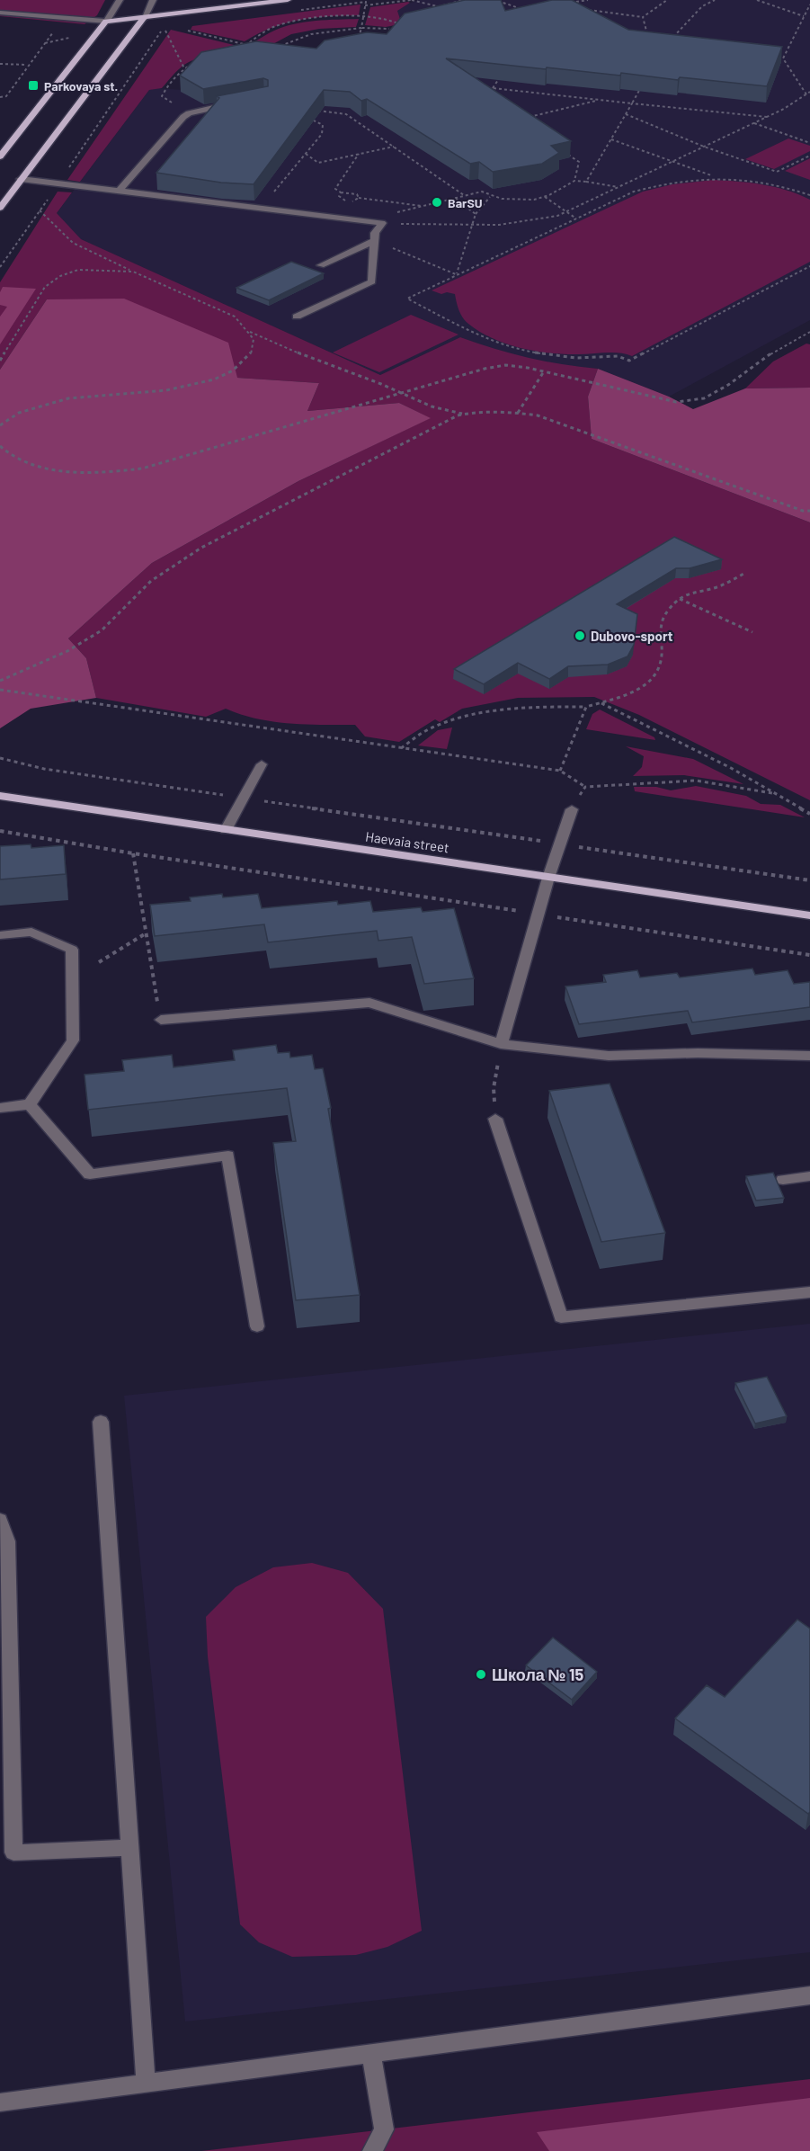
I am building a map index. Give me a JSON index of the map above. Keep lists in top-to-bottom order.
{
  "streets": {
    "main road": ["Haevaia street"]
  },
  "places": {
    "transit": ["Parkovaya st."],
    "other": ["BarSU", "Dubovo-sport", "Школа № 15"]
  }
}
